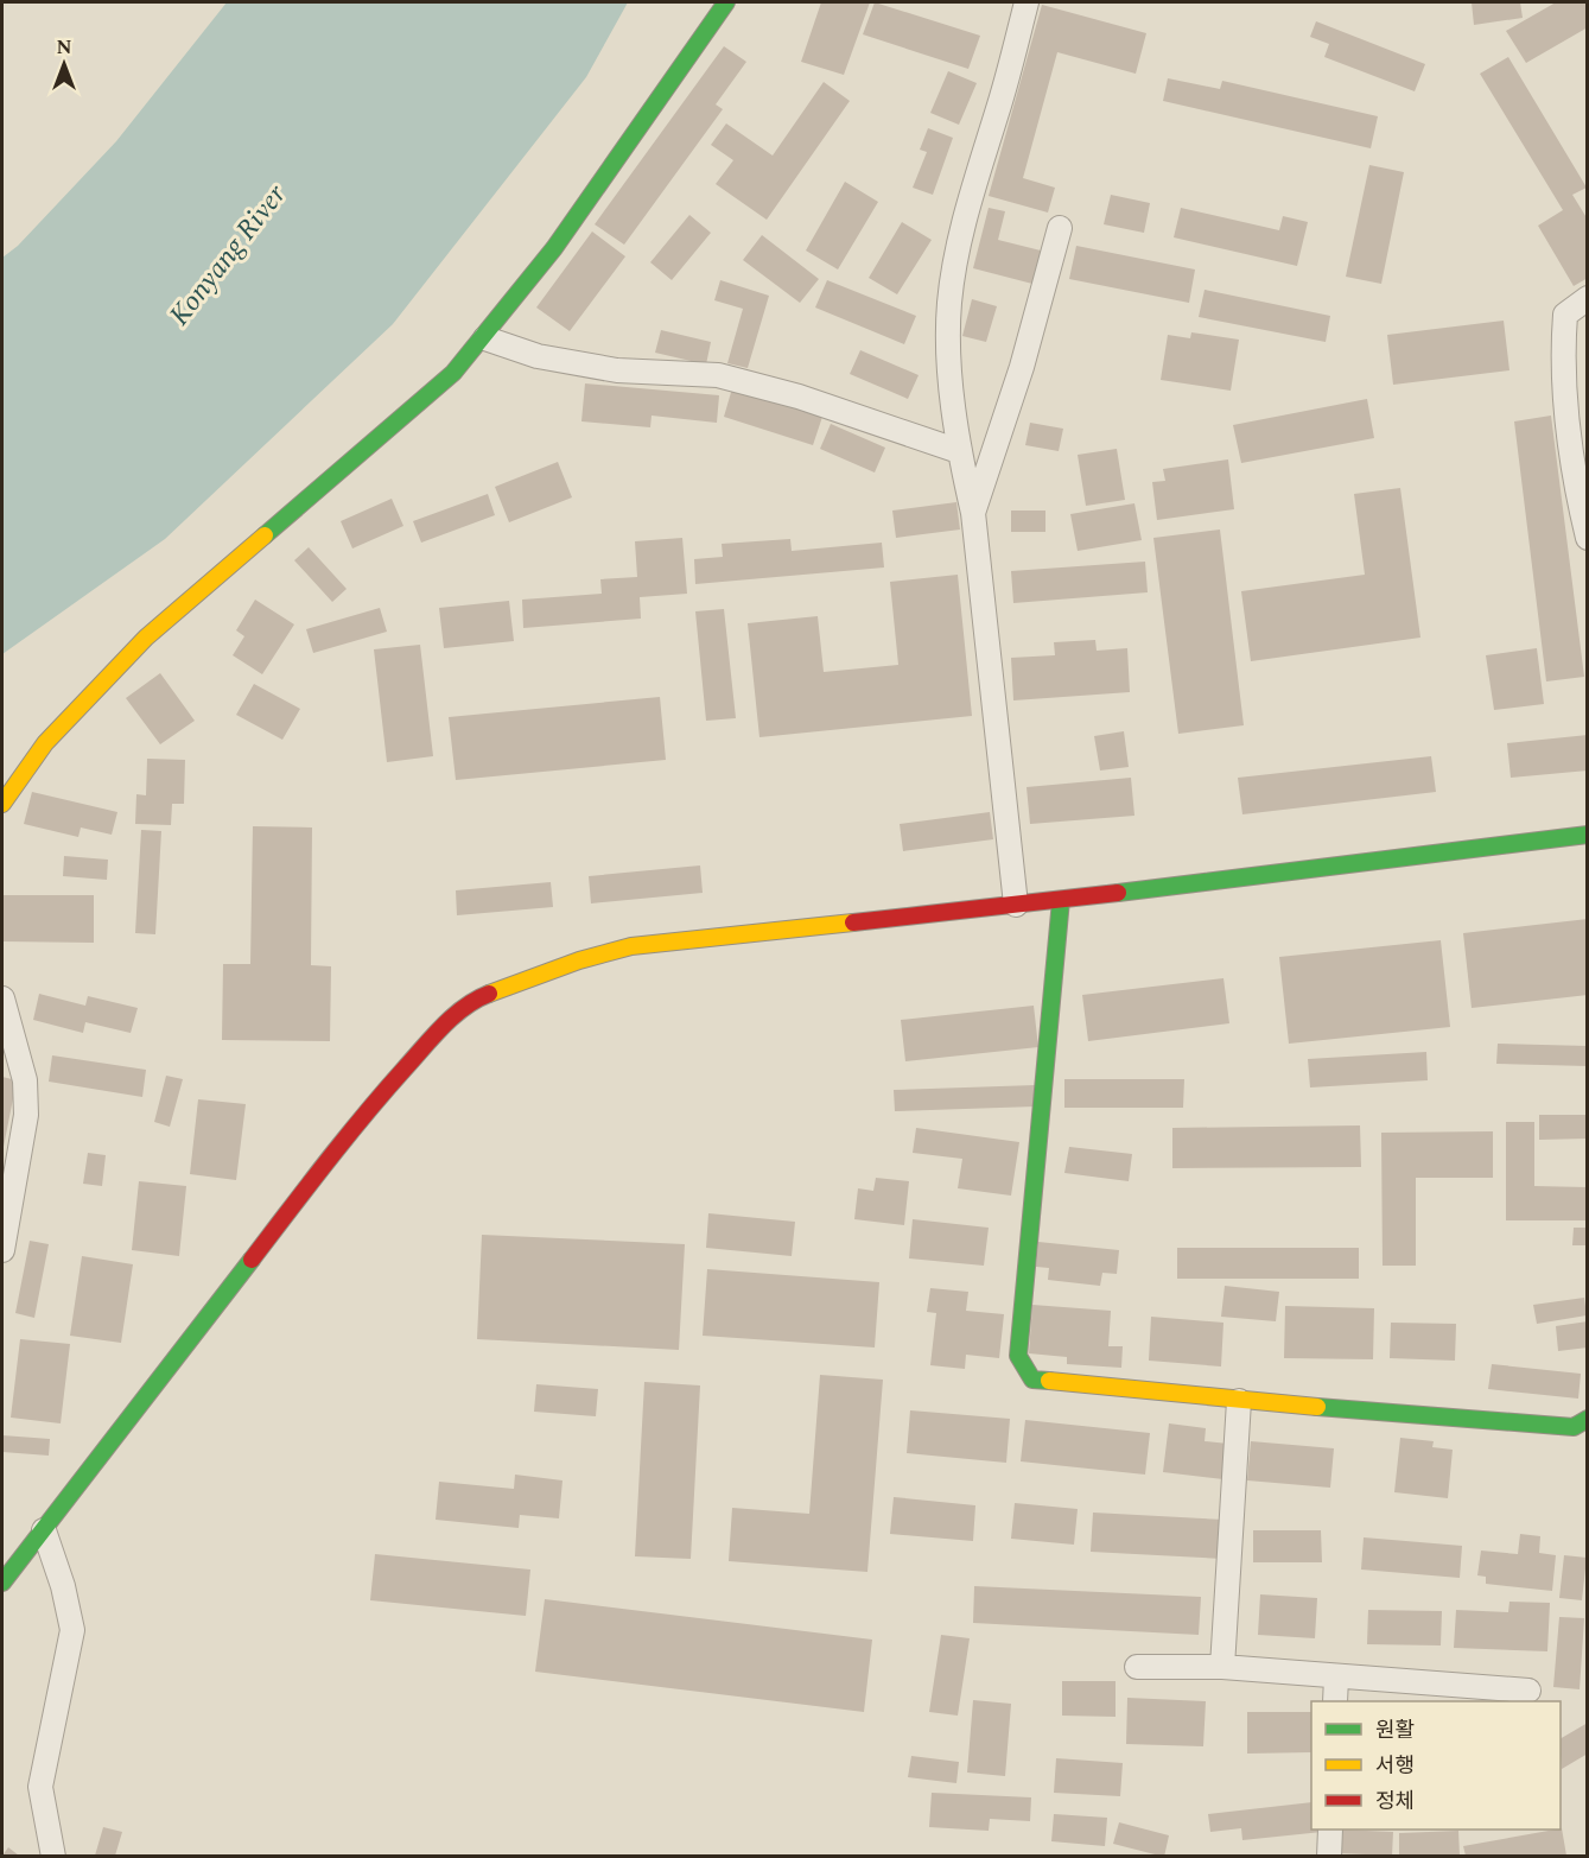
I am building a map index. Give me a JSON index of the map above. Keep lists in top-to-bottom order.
{
  "water": ["Konyang River"],
  "legend": ["원활", "서행", "정체"],
  "north": "top"
}
